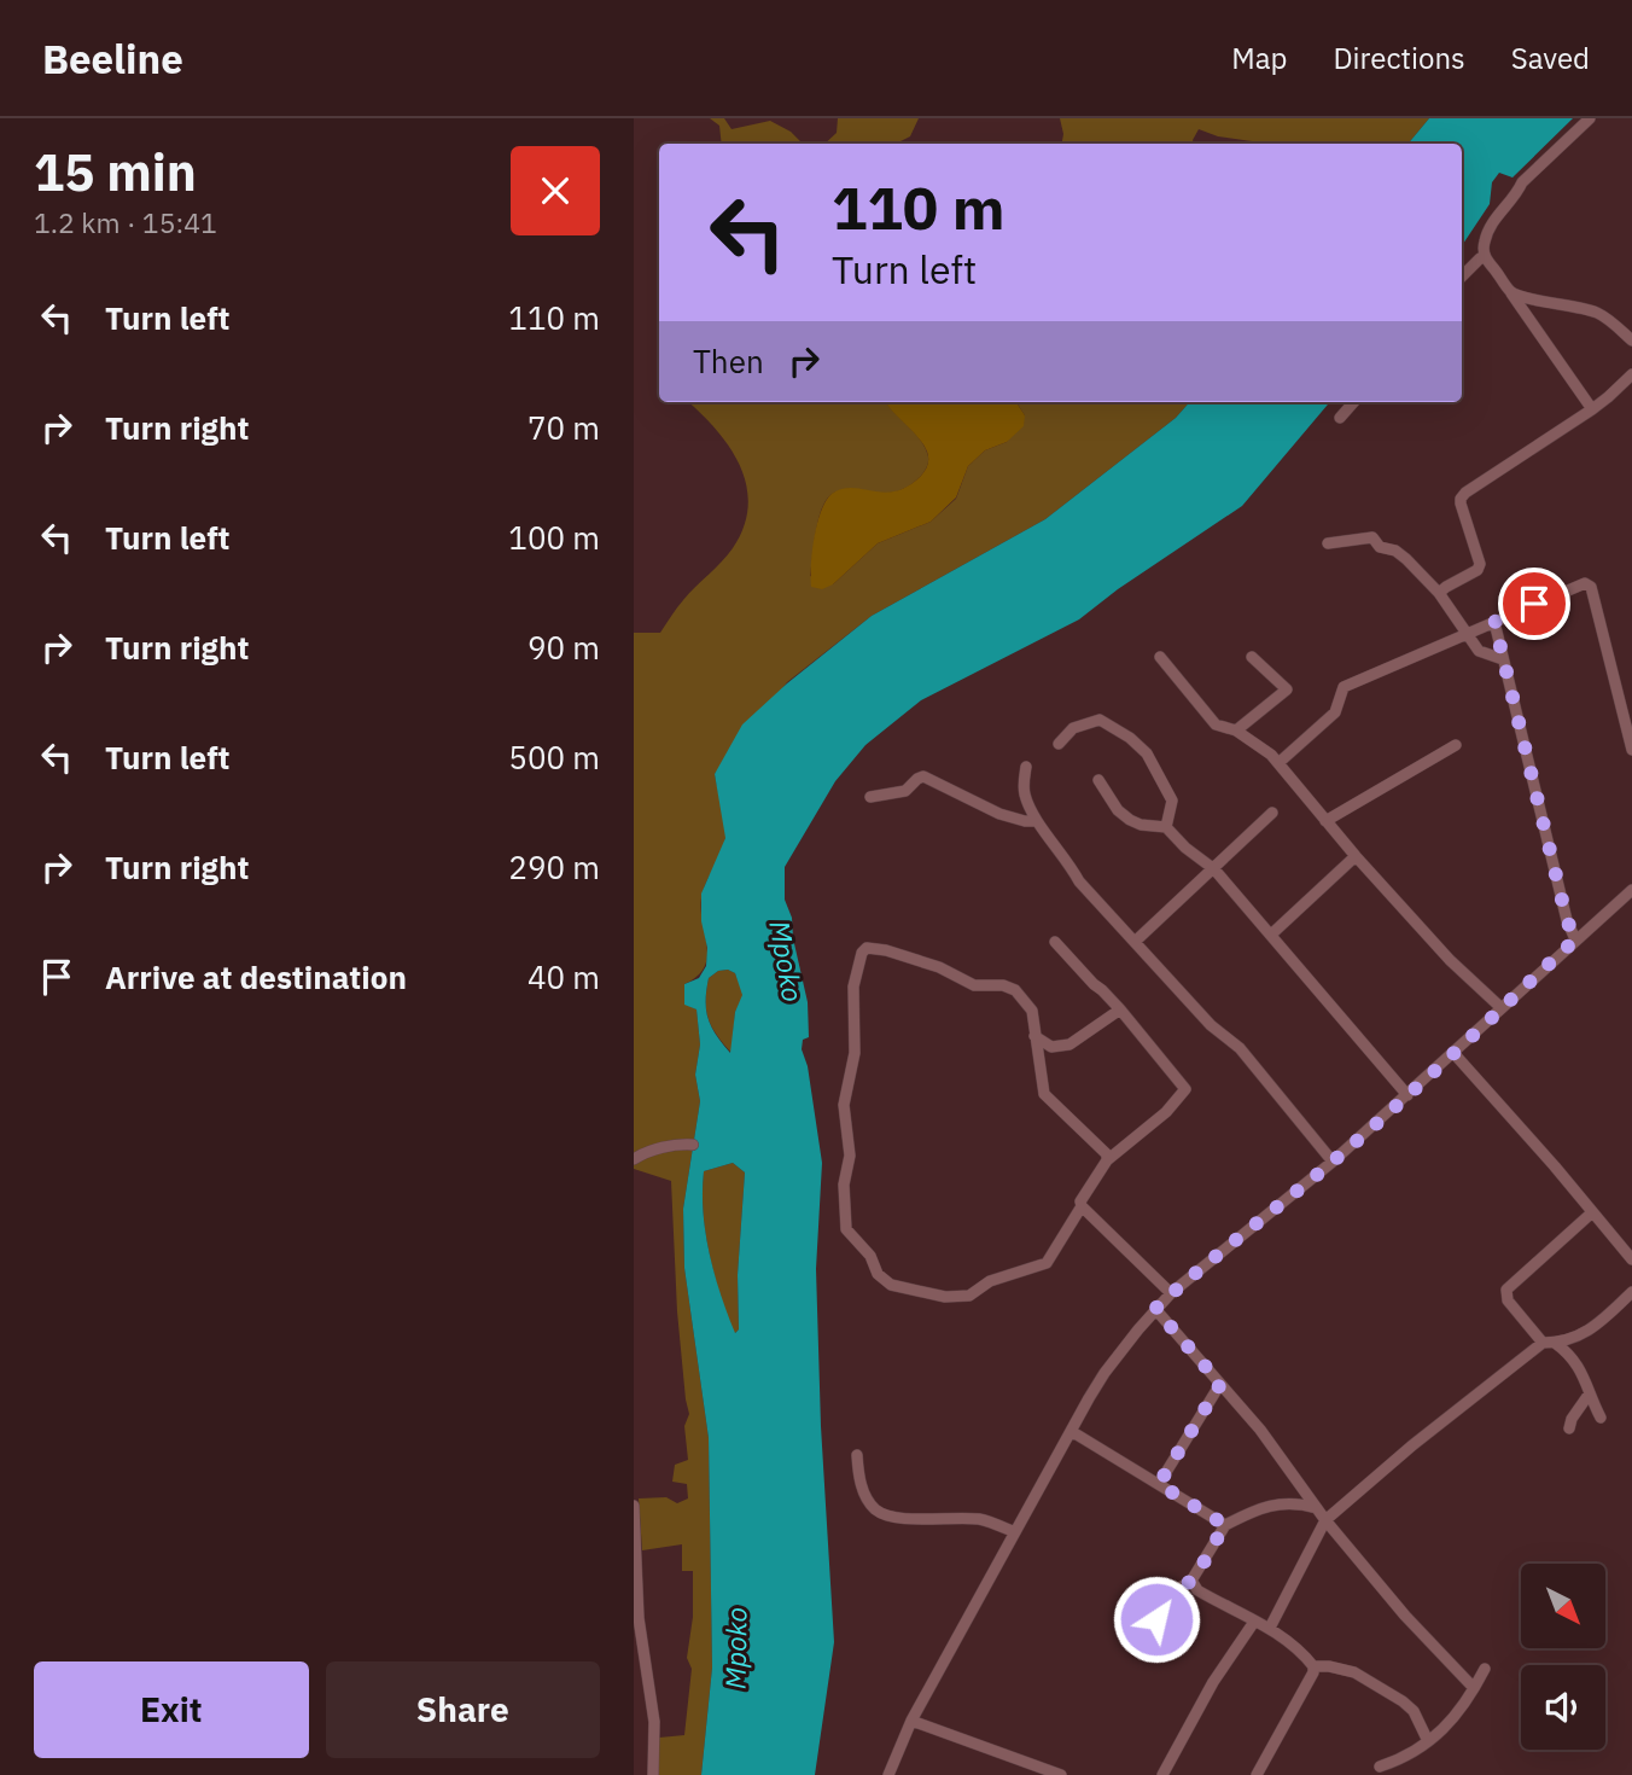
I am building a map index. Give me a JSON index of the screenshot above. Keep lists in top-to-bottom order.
{
  "water": ["Mpoko"],
  "north": "bottom right",
  "page": {
    "header": "Beeline",
    "nav": ["Map", "Directions", "Saved"],
    "heading": ["15 min", "1.2 km · 15:41"],
    "turn": ["110 m", "Turn left"],
    "list": [
      {
        "name": "Turn left",
        "value": "110 m"
      },
      {
        "name": "Turn right",
        "value": "70 m"
      },
      {
        "name": "Turn left",
        "value": "100 m"
      },
      {
        "name": "Turn right",
        "value": "90 m"
      },
      {
        "name": "Turn left",
        "value": "500 m"
      },
      {
        "name": "Turn right",
        "value": "290 m"
      },
      {
        "name": "Arrive at destination",
        "value": "40 m"
      }
    ],
    "then": "Then",
    "buttons": ["Exit", "Share"]
  }
}
